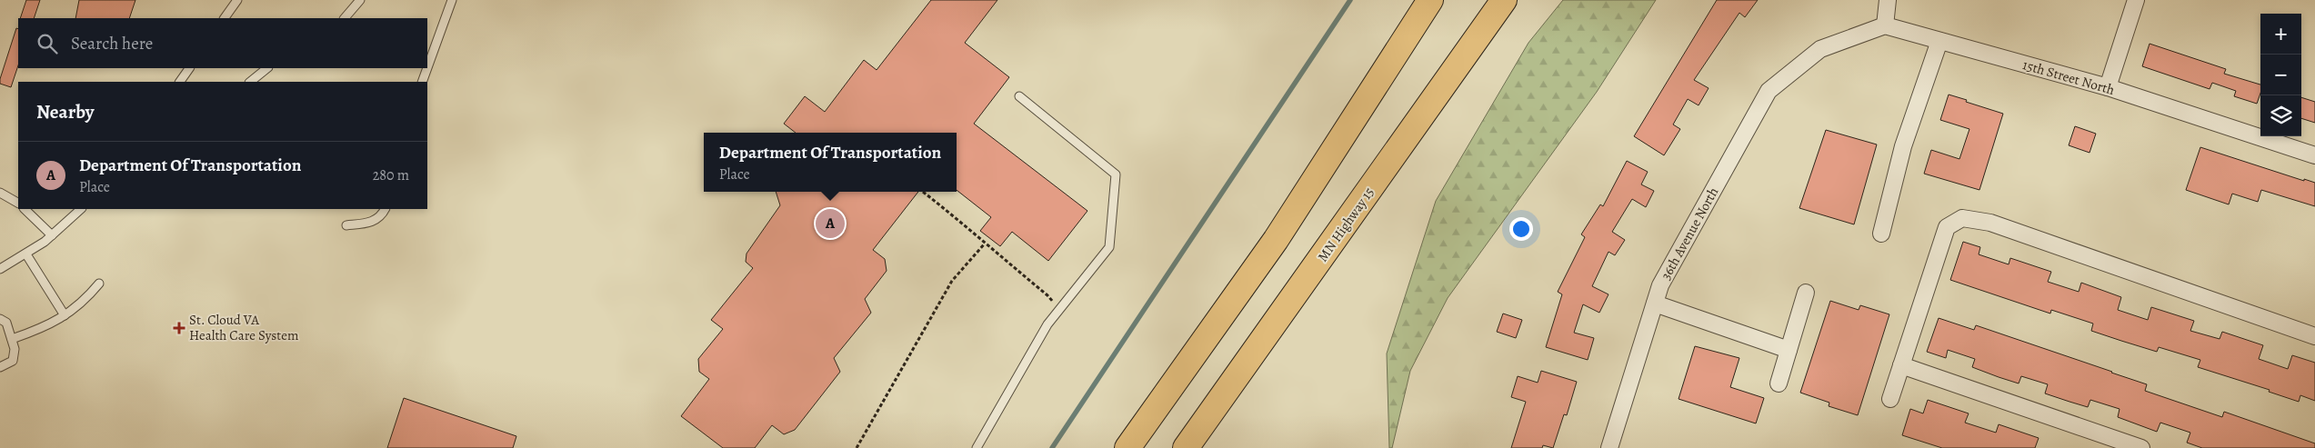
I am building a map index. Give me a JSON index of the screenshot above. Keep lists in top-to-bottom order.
{
  "streets": {
    "highway": ["MN Highway 15"],
    "street": ["15th Street North", "36th Avenue North"]
  },
  "crossings": [
    ["15th Street North", "36th Avenue North"]
  ],
  "places": {
    "health": ["St. Cloud VA Health Care System"]
  },
  "page": {
    "map_buttons": ["+", "−"],
    "search": "Search here",
    "heading": "Nearby",
    "popup": ["Department Of Transportation", "Place"],
    "list": [
      {
        "mark": "A",
        "name": "Department Of Transportation",
        "note": "Place",
        "value": "280 m"
      }
    ],
    "pins": "A"
  }
}
